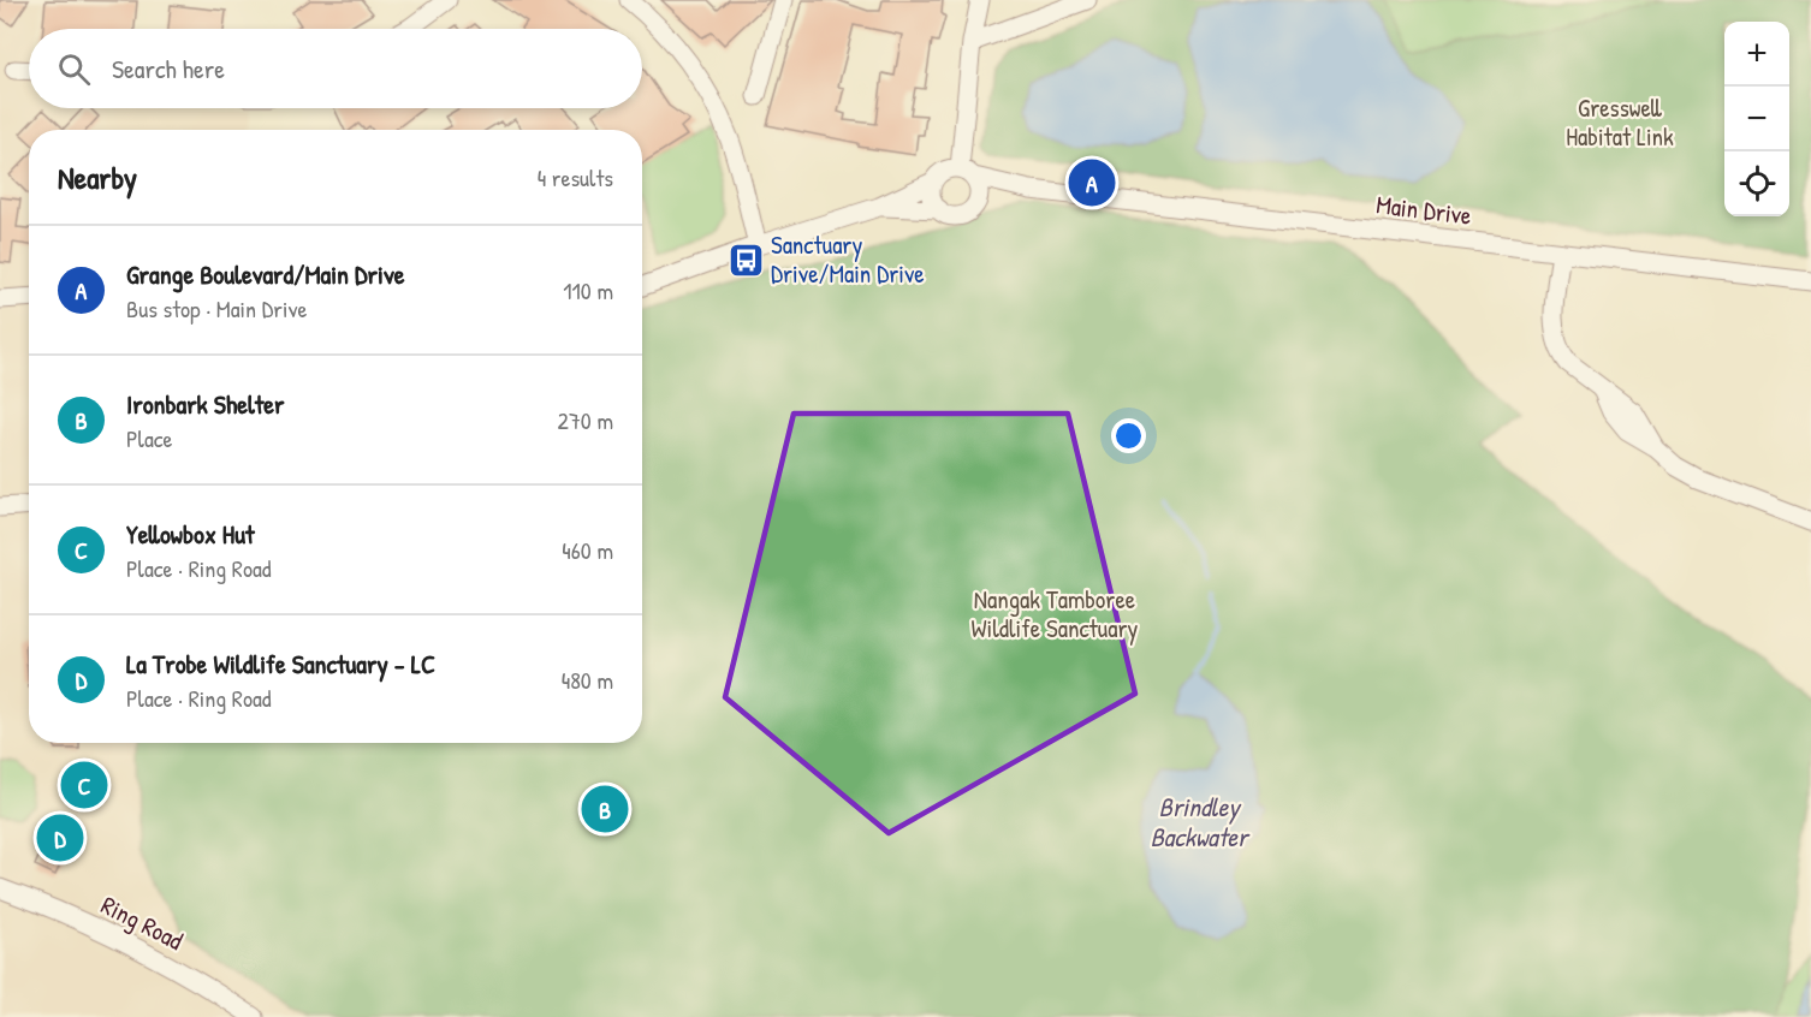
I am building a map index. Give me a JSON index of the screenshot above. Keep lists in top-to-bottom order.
{
  "streets": {
    "street": ["Main Drive", "Ring Road"]
  },
  "water": ["Brindley Backwater"],
  "parks": ["Gresswell Habitat Link", "Nangak Tamboree Wildlife Sanctuary"],
  "places": {
    "bus stop": ["Sanctuary Drive/Main Drive"]
  },
  "page": {
    "map_buttons": ["+", "−"],
    "search": "Search here",
    "heading": ["Nearby", "4 results"],
    "pins": [
      "A",
      "C",
      "B",
      "D"
    ],
    "list": [
      {
        "mark": "A",
        "name": "Grange Boulevard/Main Drive",
        "note": "Bus stop · Main Drive",
        "value": "110 m"
      },
      {
        "mark": "B",
        "name": "Ironbark Shelter",
        "note": "Place",
        "value": "270 m"
      },
      {
        "mark": "C",
        "name": "Yellowbox Hut",
        "note": "Place · Ring Road",
        "value": "460 m"
      },
      {
        "mark": "D",
        "name": "La Trobe Wildlife Sanctuary - LC",
        "note": "Place · Ring Road",
        "value": "480 m"
      }
    ]
  }
}
